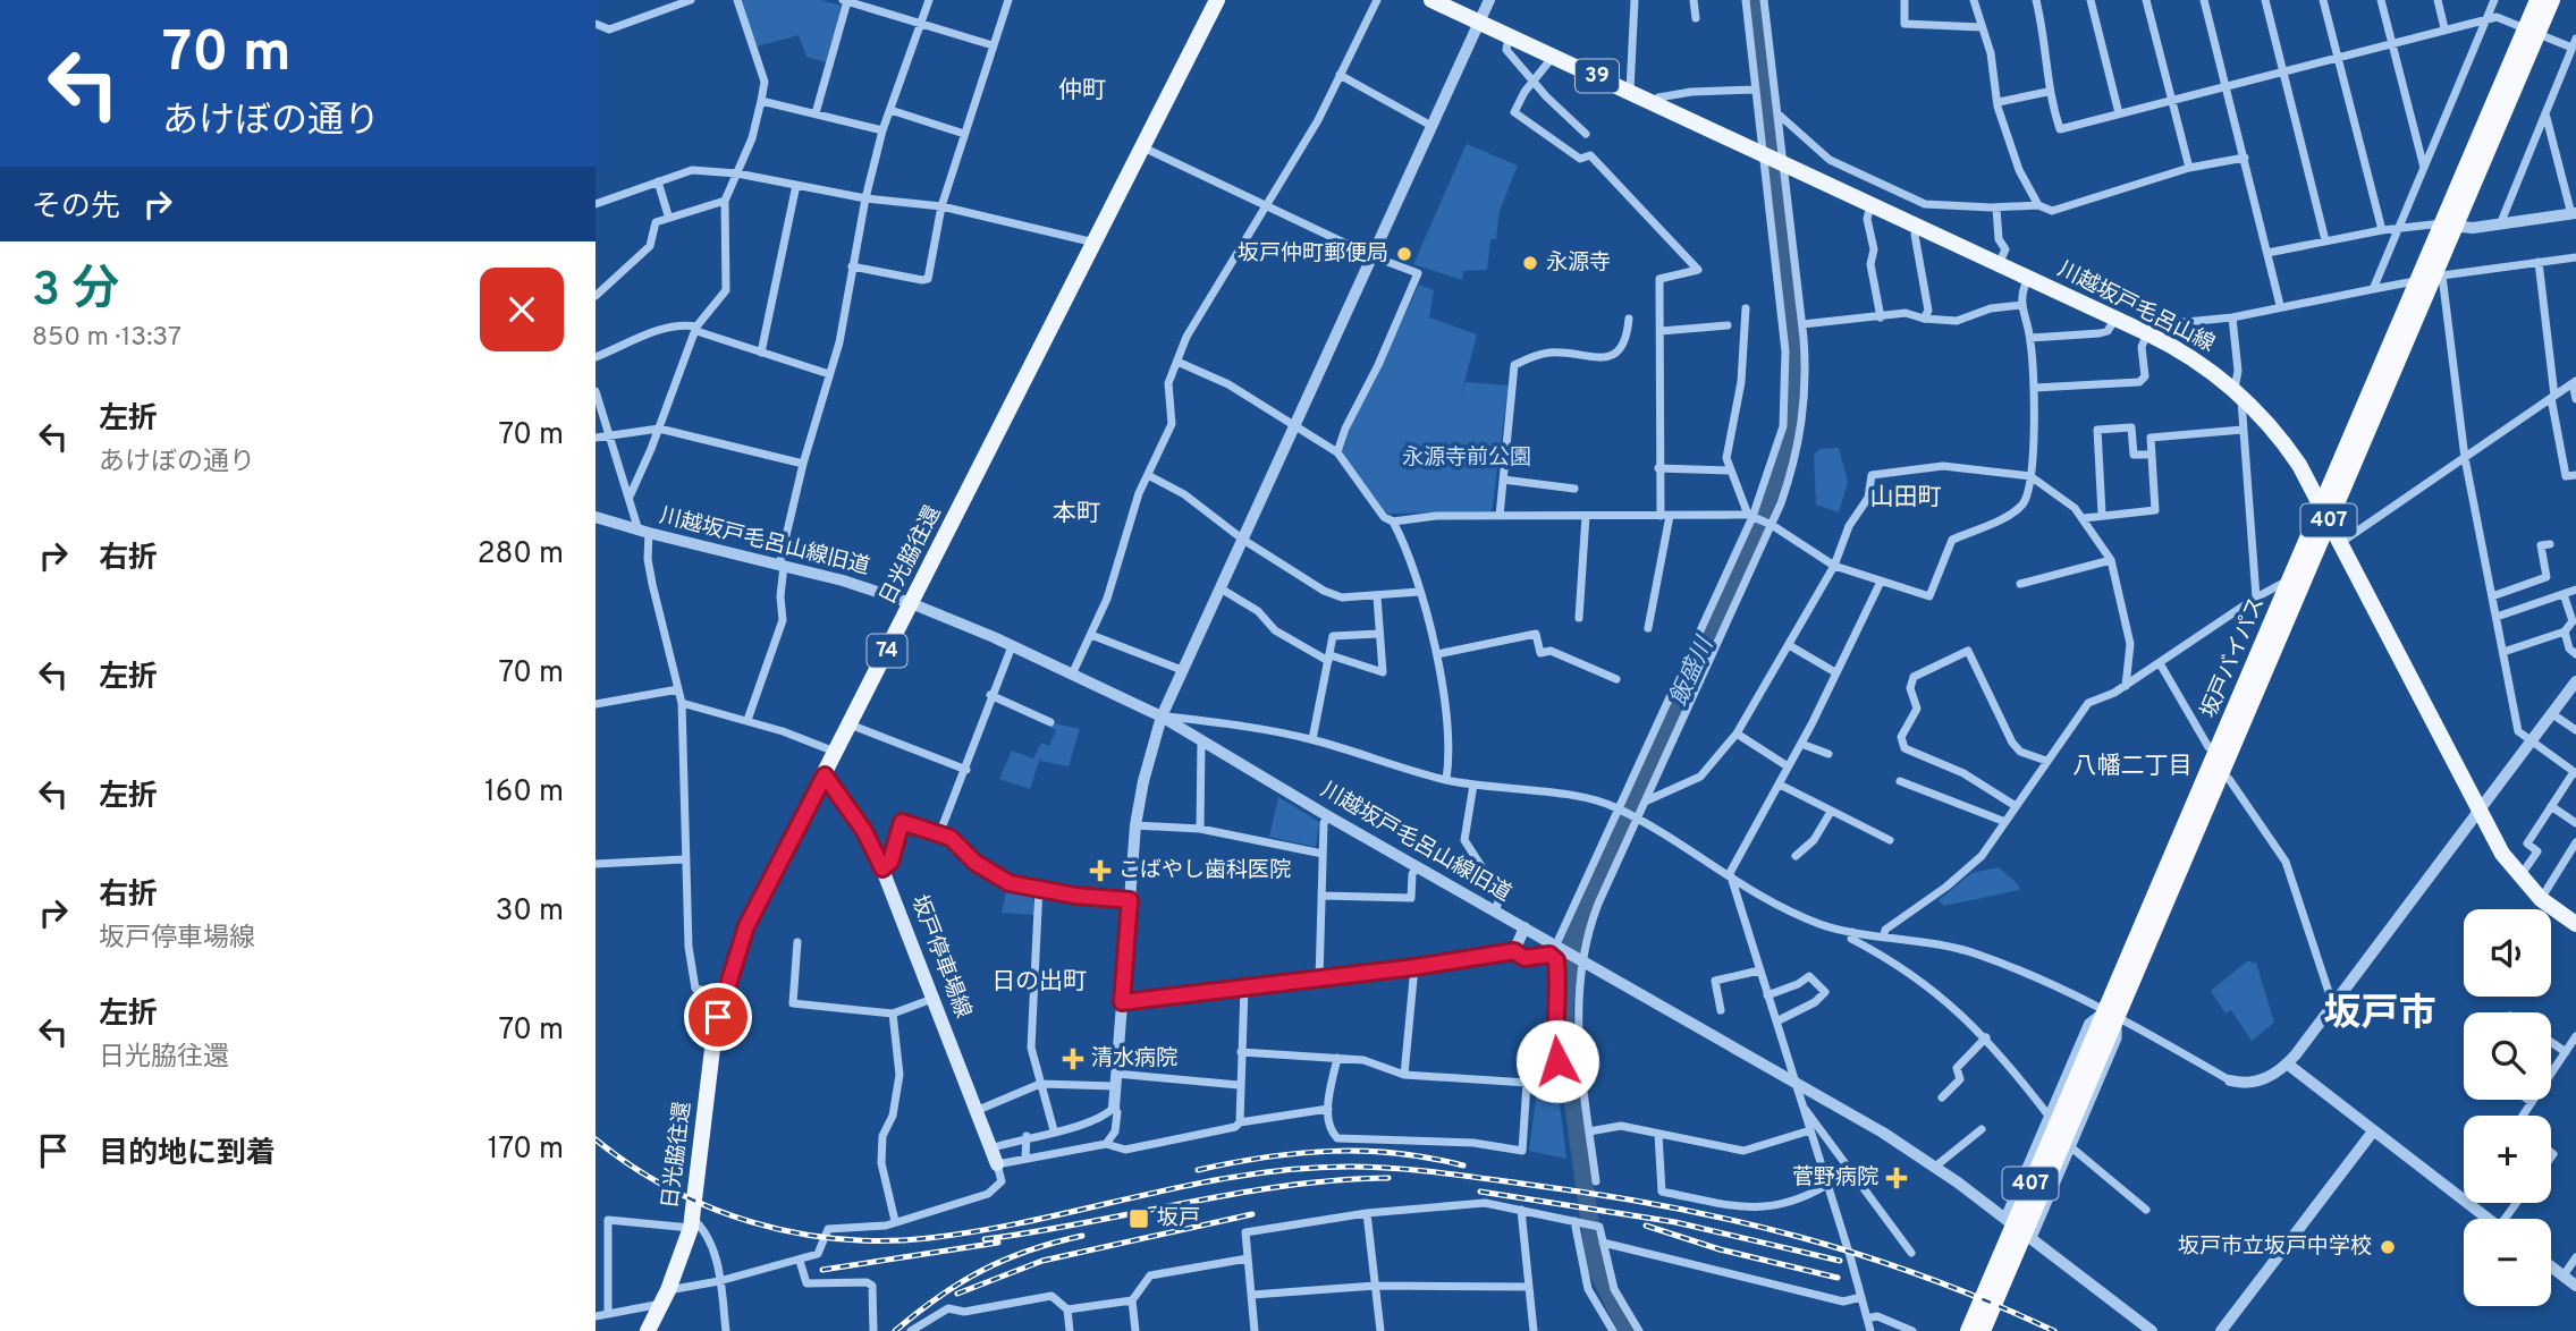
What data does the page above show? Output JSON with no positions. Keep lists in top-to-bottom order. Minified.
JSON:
{"streets":{"highway":["407","坂戸バイパス"],"main road":["39","川越坂戸毛呂山線","日光脇往還","74","坂戸停車場線"],"street":["川越坂戸毛呂山線旧道"]},"crossings":[["川越坂戸毛呂山線","坂戸バイパス"],["川越坂戸毛呂山線旧道","日光脇往還"],["日光脇往還","坂戸停車場線"]],"districts":["仲町","山田町","本町","八幡二丁目","日の出町","坂戸市"],"water":["飯盛川"],"parks":["永源寺前公園"],"places":{"other":["坂戸仲町郵便局","永源寺","坂戸市立坂戸中学校"],"health":["こばやし歯科医院","清水病院","菅野病院"],"transit":["坂戸"]},"page":{"turn":["70 m","あけぼの通り"],"then":"その先","heading":["3 分","850 m · 13:37"],"list":[{"name":"左折","note":"あけぼの通り","value":"70 m"},{"name":"右折","value":"280 m"},{"name":"左折","value":"70 m"},{"name":"左折","value":"160 m"},{"name":"右折","note":"坂戸停車場線","value":"30 m"},{"name":"左折","note":"日光脇往還","value":"70 m"},{"name":"目的地に到着","value":"170 m"}],"map_buttons":["+","−"]}}
